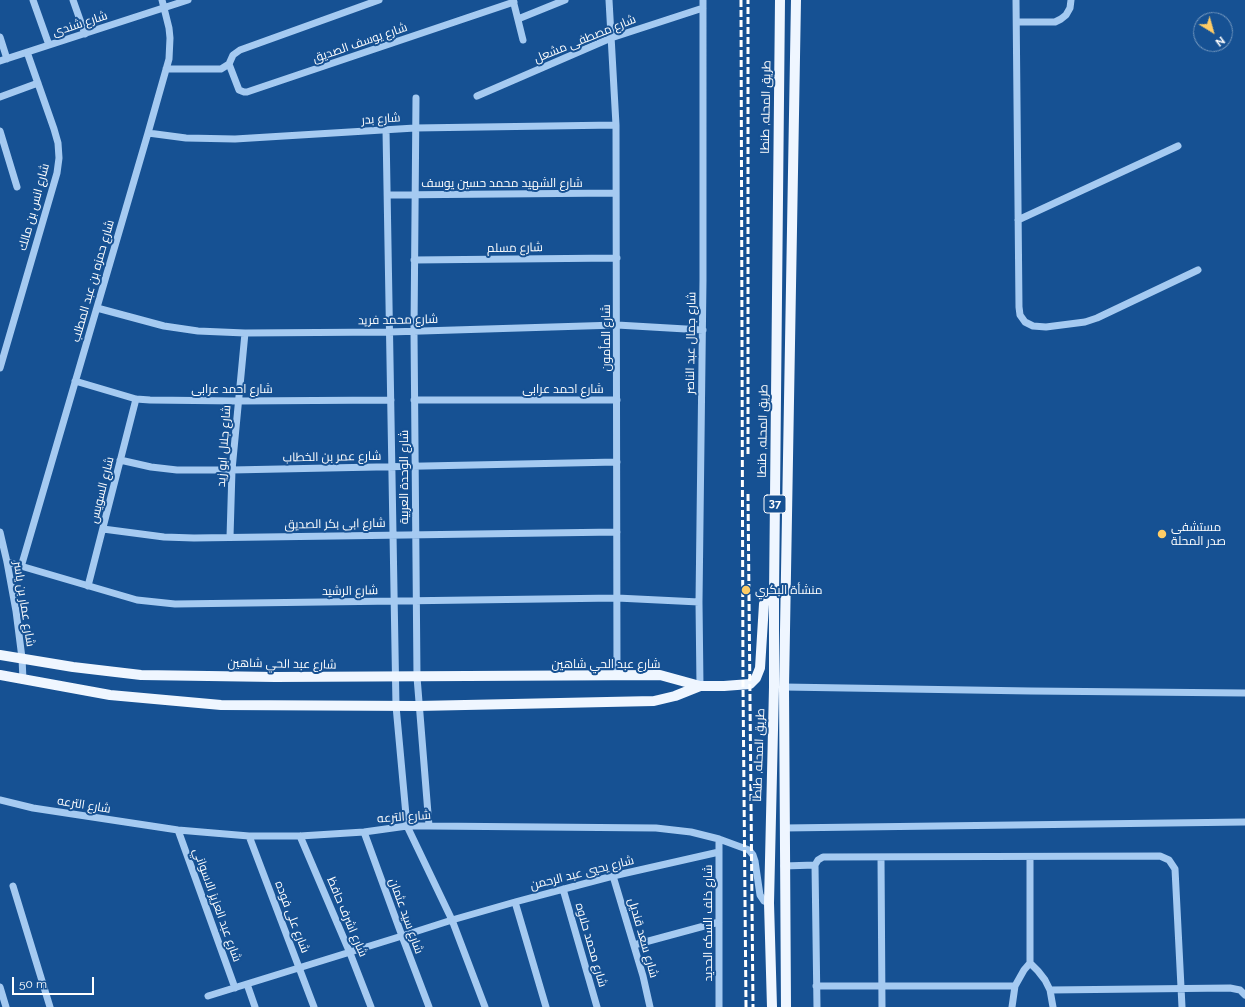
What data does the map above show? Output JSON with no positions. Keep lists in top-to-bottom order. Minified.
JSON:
{"streets":{"main road":["طريق المحله, طنطا","37","شارع عبد الحي شاهين"],"street":["شارع شندى","شارع مصطفى مشعل","شارع يوسف الصديق","شارع بدر","شارع الشهيد محمد حسين يوسف","شارع انس بن مالك","شارع مسلم","شارع حمزه بن عبد المطلب","شارع محمد فريد","شارع المأمون","شارع جمال عبد الناصر","شارع احمد عرابى","شارع جلال ابو زيد","شارع عمر بن الخطاب","شارع الوحدة العربية","شارع السويس","شارع ابى بكر الصديق","شارع الرشيد","شارع عمار بن ياسر","شارع الترعه","شارع يحيي عبد الرحمن","شارع عبد العزيز الاسواني","شارع سيد عثمان","شارع على فوده","شارع اشرف حافظ","شارع خلف السكه الحديد","شارع سعد قنديل","شارع محمد حلاوه"]},"crossings":[["شارع شندى","شارع انس بن مالك"],["شارع شندى","شارع حمزه بن عبد المطلب"],["شارع مصطفى مشعل","شارع المأمون"],["شارع مصطفى مشعل","شارع جمال عبد الناصر"],["طريق المحله, طنطا","شارع الترعه"],["شارع بدر","شارع حمزه بن عبد المطلب"],["شارع بدر","شارع المأمون"],["شارع بدر","شارع الوحدة العربية"],["شارع الشهيد محمد حسين يوسف","شارع المأمون"],["شارع الشهيد محمد حسين يوسف","شارع الوحدة العربية"],["شارع مسلم","شارع المأمون"],["شارع مسلم","شارع الوحدة العربية"],["شارع حمزه بن عبد المطلب","شارع محمد فريد"],["شارع حمزه بن عبد المطلب","شارع احمد عرابى"],["شارع حمزه بن عبد المطلب","شارع الرشيد"],["شارع محمد فريد","شارع المأمون"],["شارع محمد فريد","شارع جمال عبد الناصر"],["شارع محمد فريد","شارع جلال ابو زيد"],["شارع محمد فريد","شارع الوحدة العربية"],["شارع المأمون","شارع احمد عرابى"],["شارع المأمون","شارع عمر بن الخطاب"],["شارع المأمون","شارع ابى بكر الصديق"],["شارع المأمون","شارع الرشيد"],["شارع المأمون","شارع عبد الحي شاهين"],["شارع جمال عبد الناصر","شارع الرشيد"],["شارع جمال عبد الناصر","شارع عبد الحي شاهين"],["شارع احمد عرابى","شارع جلال ابو زيد"],["شارع احمد عرابى","شارع الوحدة العربية"],["شارع احمد عرابى","شارع السويس"],["شارع جلال ابو زيد","شارع عمر بن الخطاب"],["شارع جلال ابو زيد","شارع ابى بكر الصديق"],["شارع عمر بن الخطاب","شارع الوحدة العربية"],["شارع عمر بن الخطاب","شارع السويس"],["شارع الوحدة العربية","شارع ابى بكر الصديق"],["شارع الوحدة العربية","شارع الرشيد"],["شارع الوحدة العربية","شارع عبد الحي شاهين"],["شارع الوحدة العربية","شارع الترعه"],["شارع السويس","شارع ابى بكر الصديق"],["شارع السويس","شارع الرشيد"],["شارع الرشيد","شارع عمار بن ياسر"],["شارع عمار بن ياسر","شارع عبد الحي شاهين"],["شارع الترعه","شارع عبد العزيز الاسواني"],["شارع الترعه","شارع سيد عثمان"],["شارع الترعه","شارع على فوده"],["شارع الترعه","شارع اشرف حافظ"],["شارع الترعه","شارع خلف السكه الحديد"],["شارع يحيي عبد الرحمن","شارع عبد العزيز الاسواني"],["شارع يحيي عبد الرحمن","شارع سيد عثمان"],["شارع يحيي عبد الرحمن","شارع على فوده"],["شارع يحيي عبد الرحمن","شارع اشرف حافظ"],["شارع يحيي عبد الرحمن","شارع خلف السكه الحديد"],["شارع يحيي عبد الرحمن","شارع سعد قنديل"],["شارع يحيي عبد الرحمن","شارع محمد حلاوه"]],"places":["مستشفى صدر المحلة","منشأة البكري"],"scale_bar":"50 m","north":"bottom right"}
